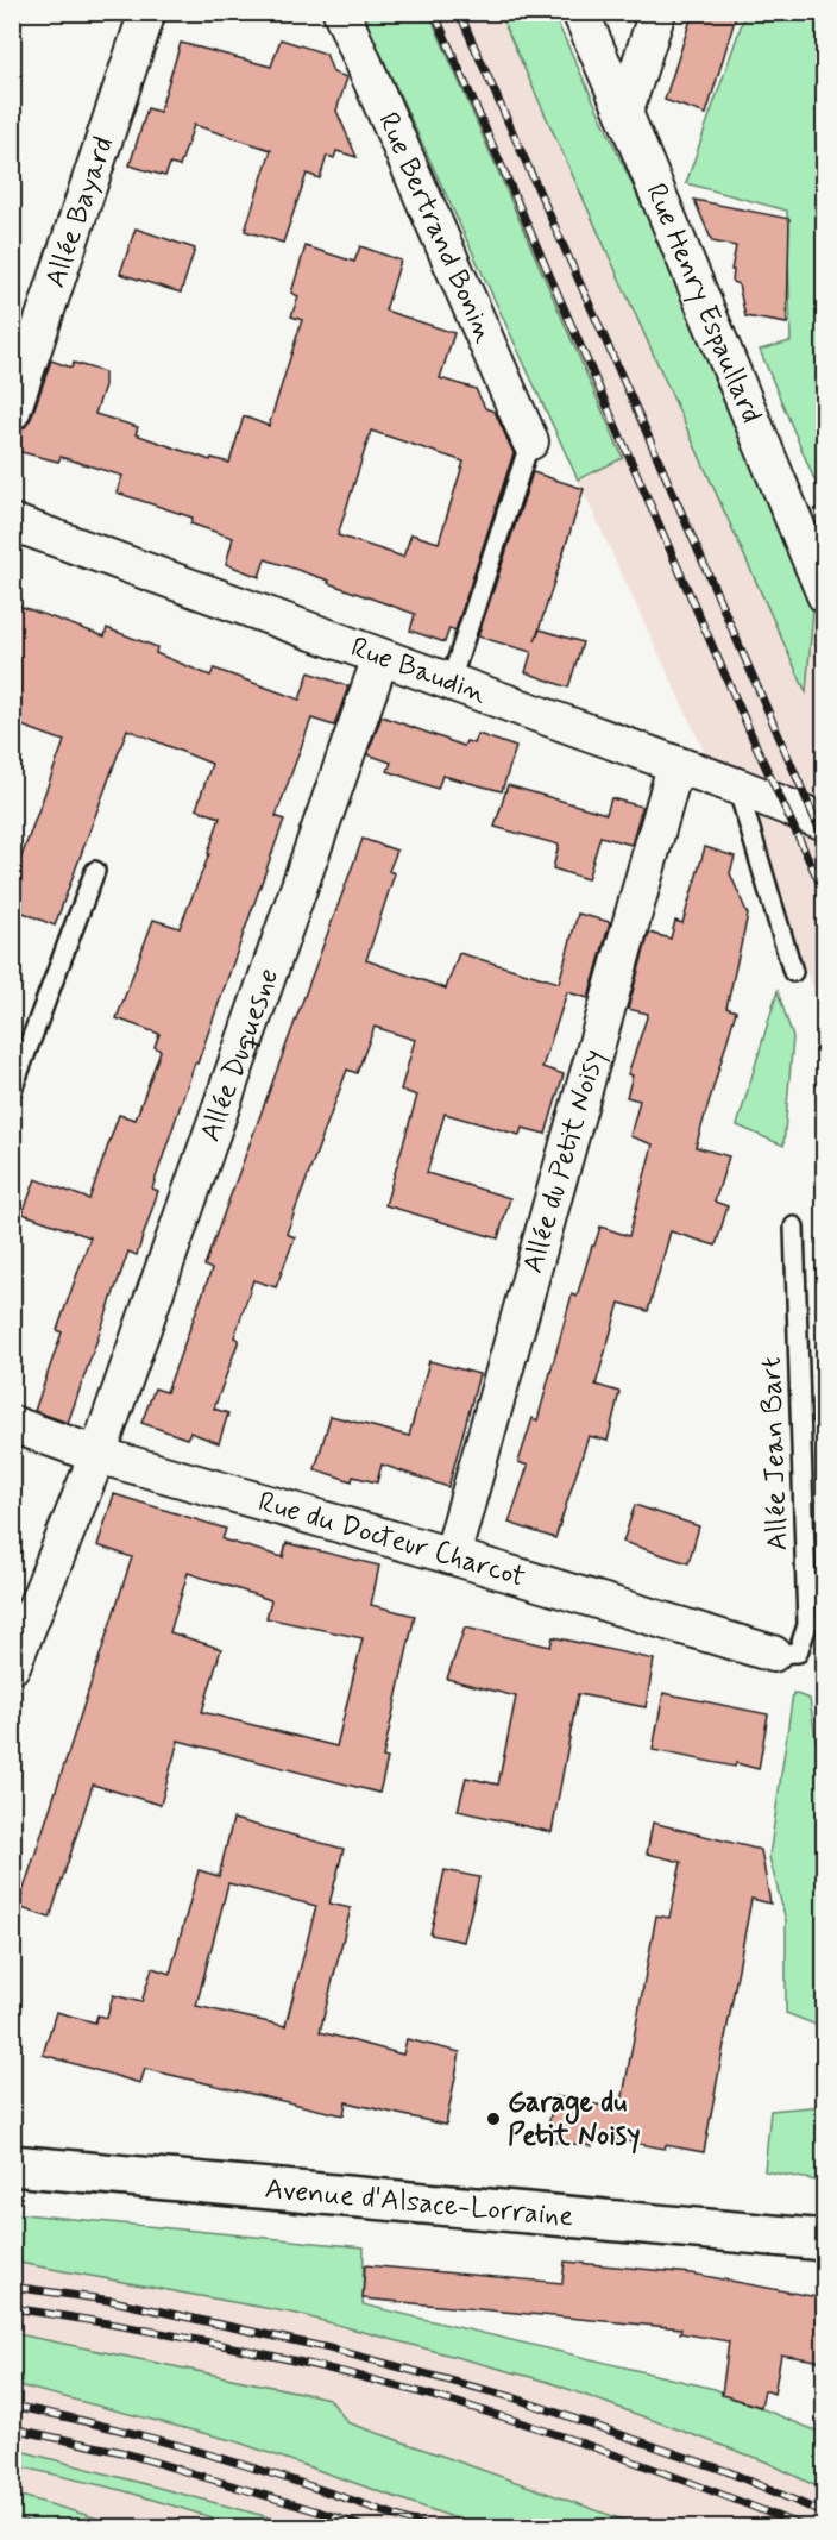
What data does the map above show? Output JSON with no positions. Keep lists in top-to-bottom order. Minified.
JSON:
{"streets":{"street":["Allée Bayard","Rue Bertrand Bonin","Rue Henry Espaullard","Rue Baudin","Allée Duquesne","Allée du Petit Noisy","Rue du Docteur Charcot","Avenue d'Alsace-Lorraine"],"lane":["Allée Jean Bart"]},"crossings":[["Rue Baudin","Allée Duquesne"],["Rue Baudin","Allée du Petit Noisy"],["Allée Duquesne","Rue du Docteur Charcot"],["Allée du Petit Noisy","Rue du Docteur Charcot"],["Allée Jean Bart","Rue du Docteur Charcot"]],"places":["Garage du Petit Noisy"]}
